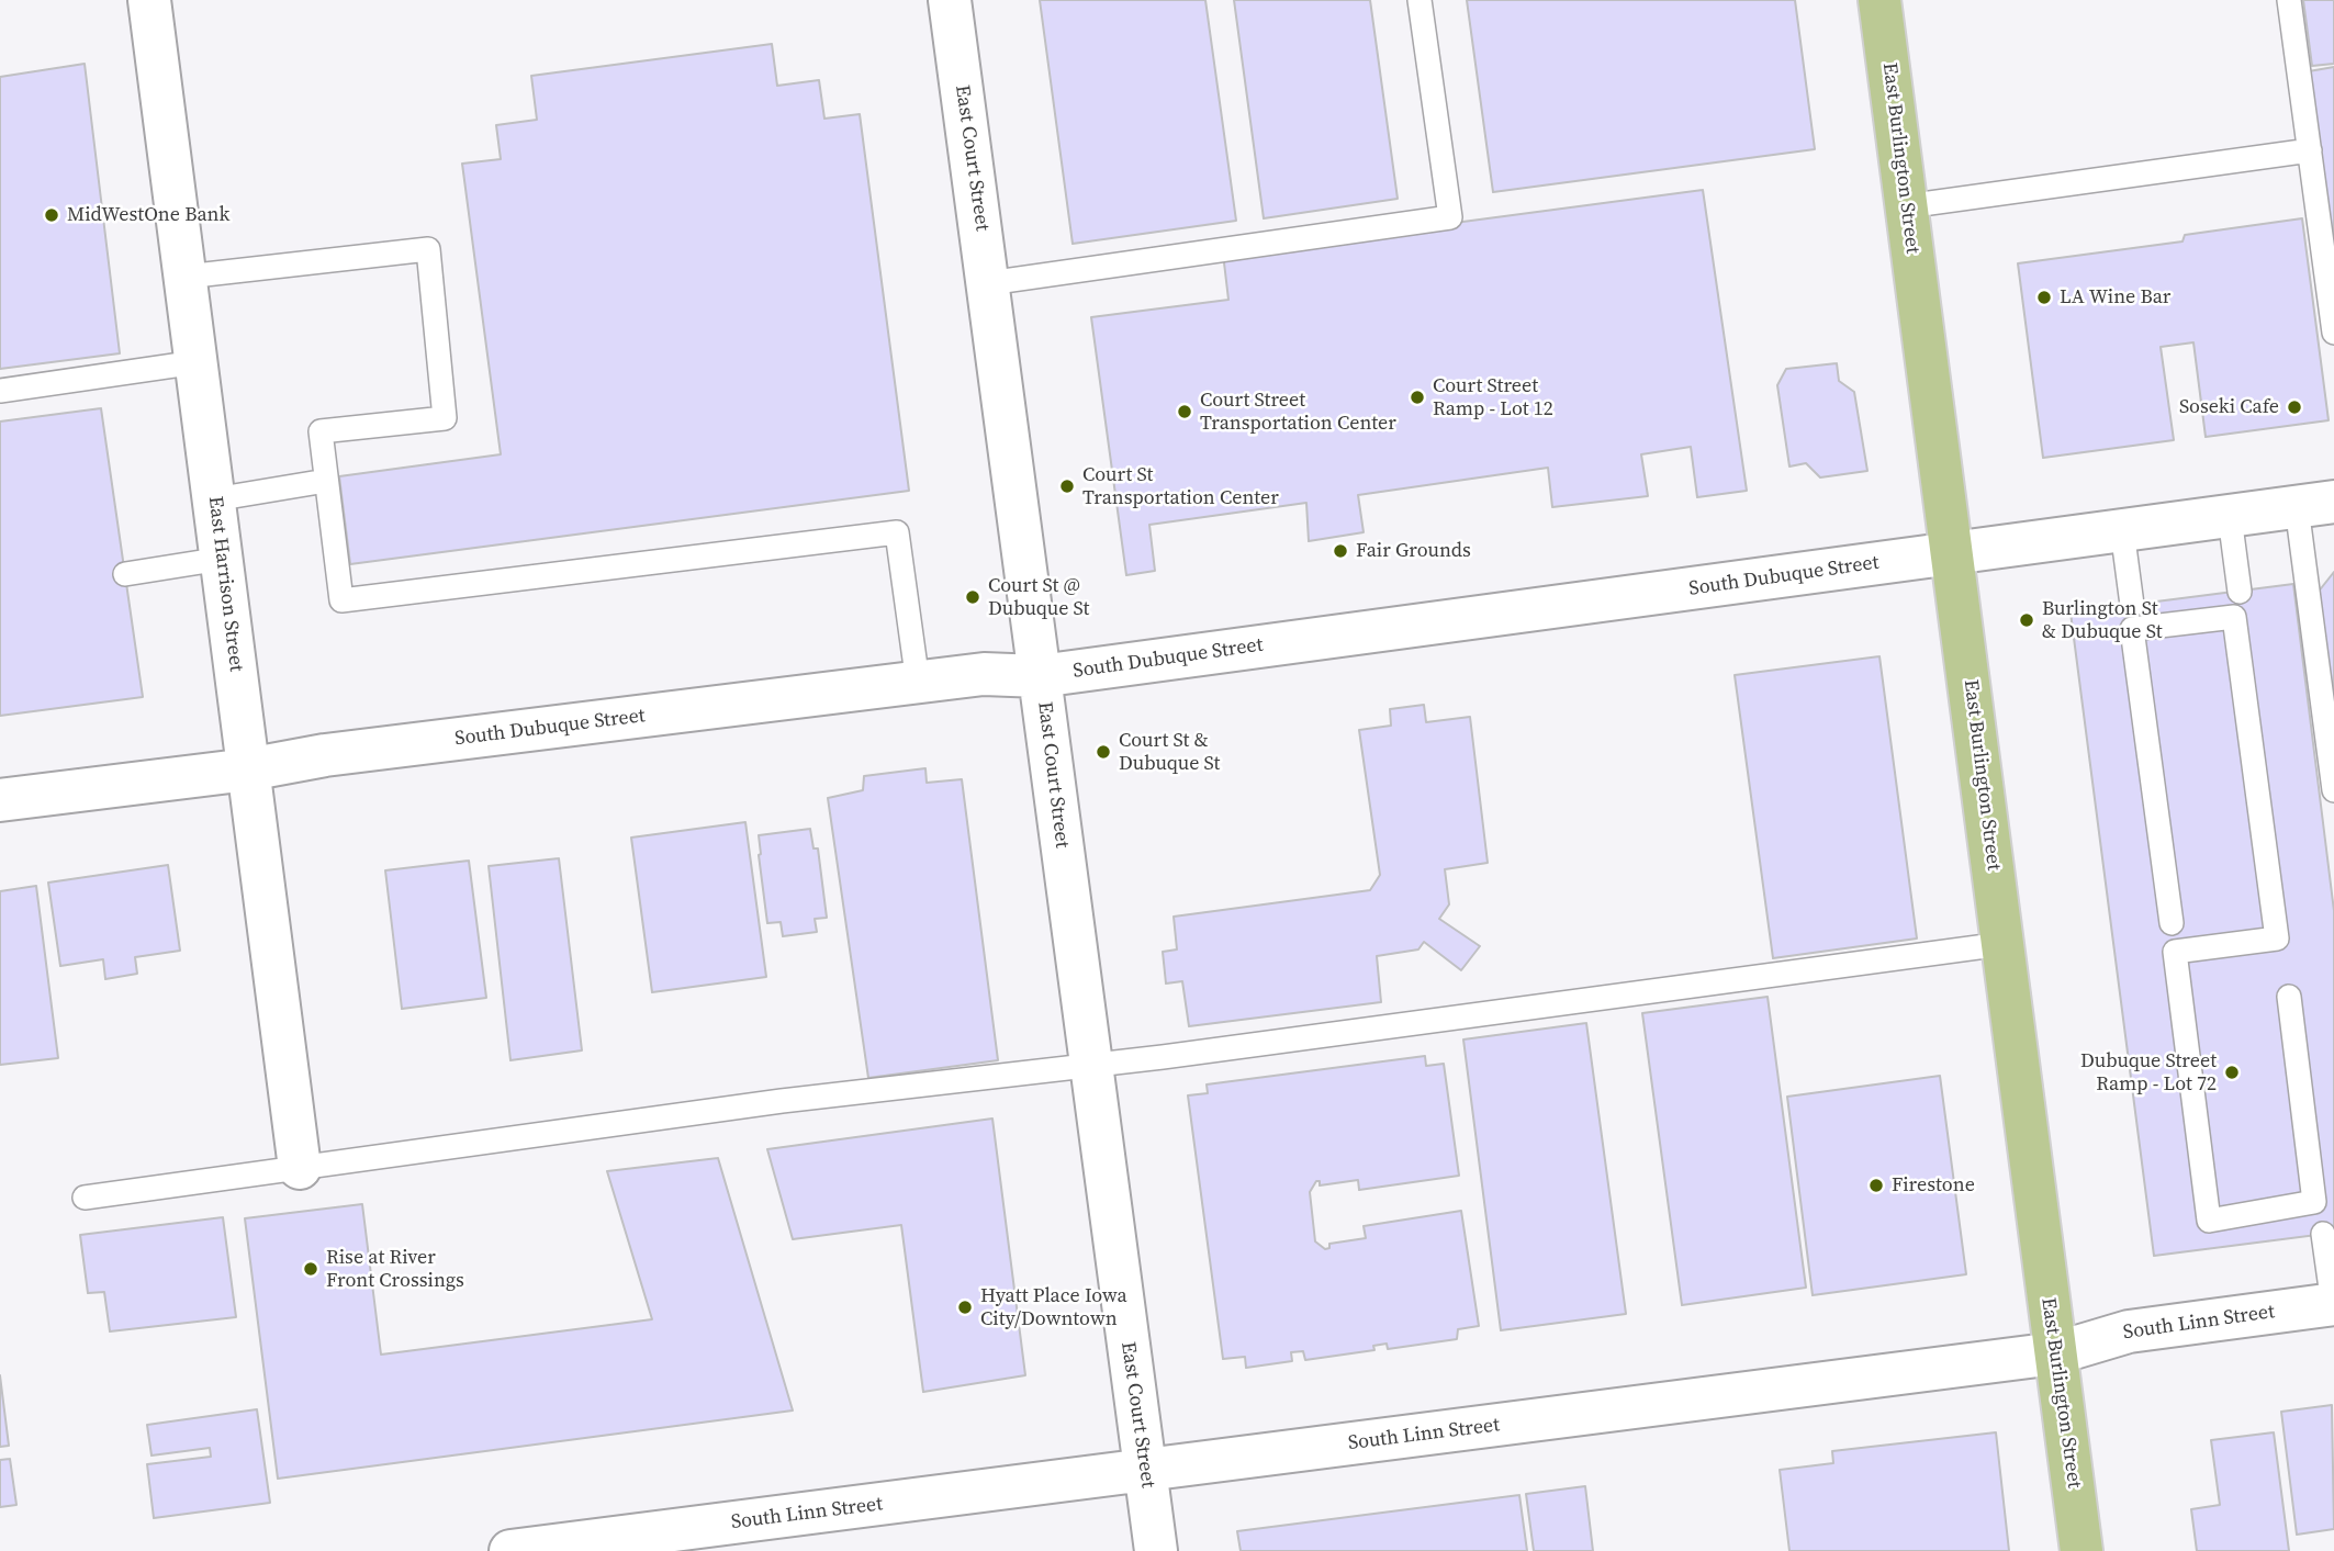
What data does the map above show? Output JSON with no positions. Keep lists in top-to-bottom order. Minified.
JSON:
{"streets":{"main road":["East Burlington Street"],"street":["East Court Street","South Dubuque Street","East Harrison Street","South Linn Street"]},"crossings":[["East Court Street","South Dubuque Street"],["East Court Street","South Linn Street"],["East Burlington Street","South Dubuque Street"],["East Burlington Street","South Linn Street"],["South Dubuque Street","East Harrison Street"]],"places":["MidWestOne Bank","LA Wine Bar","Court Street Ramp - Lot 12","Soseki Cafe","Court Street Transportation Center","Court St Transportation Center","Fair Grounds","Court St @ Dubuque St","Burlington St & Dubuque St","Court St & Dubuque St","Dubuque Street Ramp - Lot 72","Firestone","Rise at River Front Crossings","Hyatt Place Iowa City/Downtown"]}
